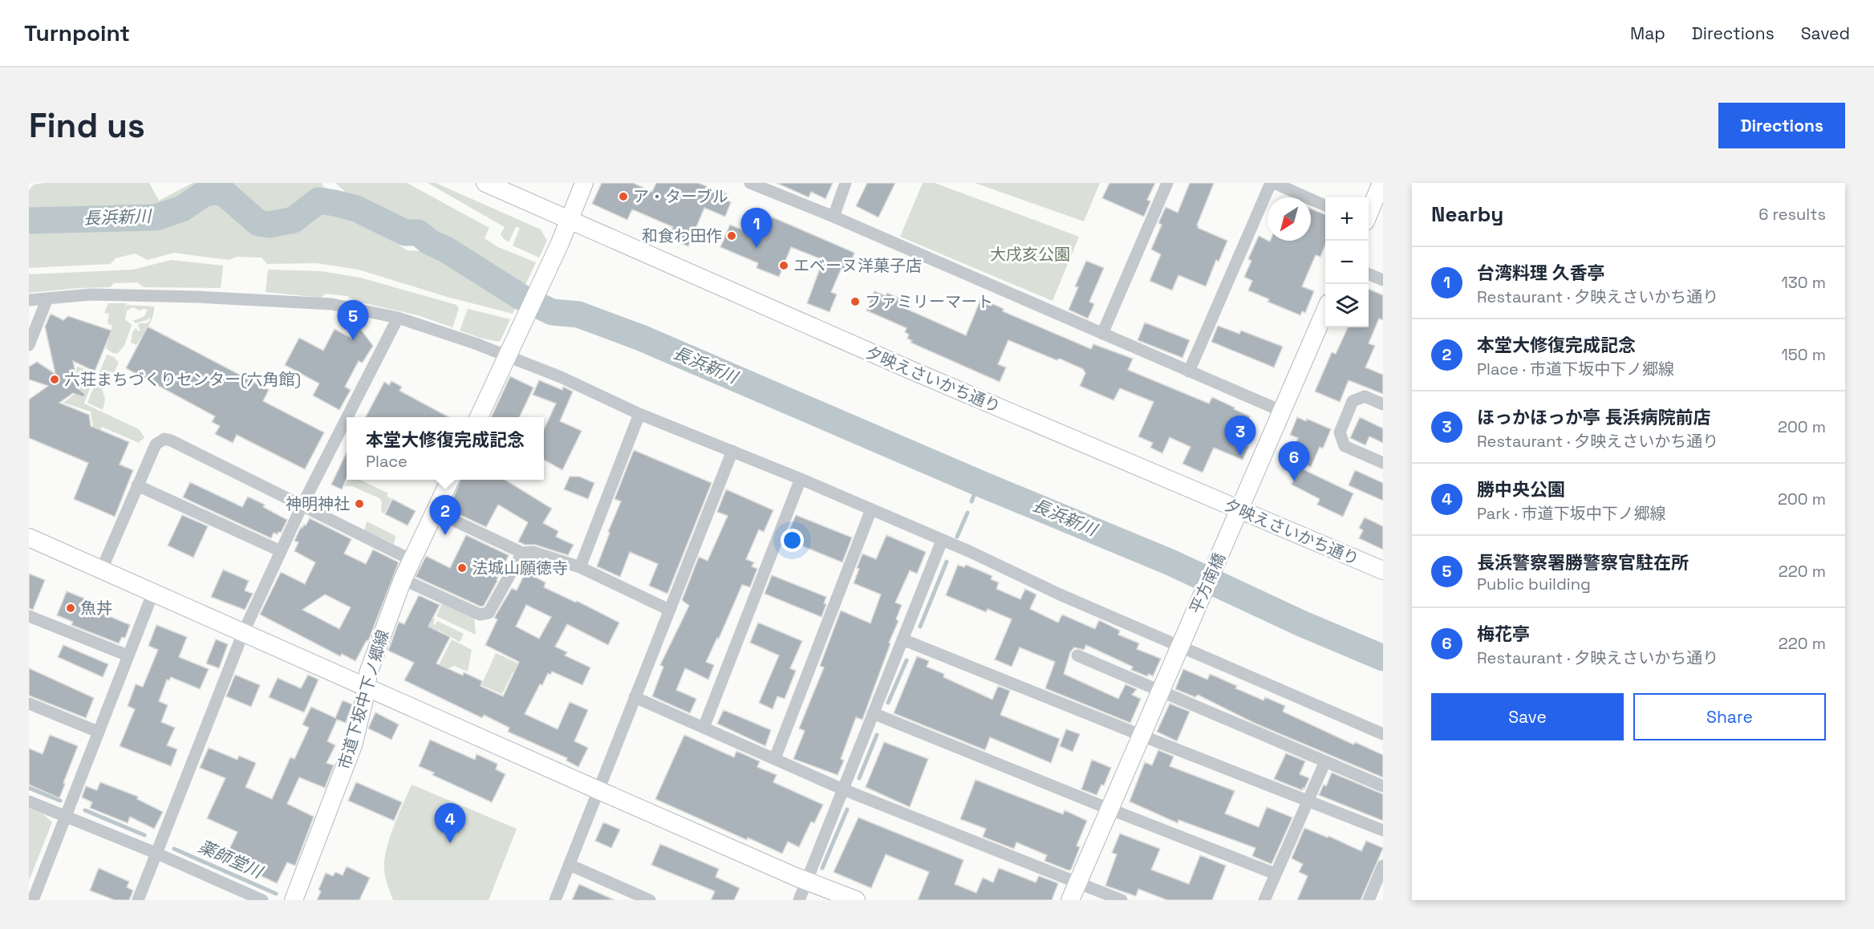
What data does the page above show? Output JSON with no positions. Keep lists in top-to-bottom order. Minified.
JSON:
{"streets":{"street":["夕映えさいかち通り","平方南橋","市道下坂中下ノ郷線"]},"crossings":[["夕映えさいかち通り","平方南橋"]],"water":["長浜新川","薬師堂川"],"parks":["大戌亥公園"],"places":["ア・ターブル","和食わ田作","エベーヌ洋菓子店","ファミリーマート","六荘まちづくりセンター(六角館)","神明神社","法城山願徳寺","魚丼"],"north":"bottom left","page":{"header":"Turnpoint","nav":["Map","Directions","Saved"],"buttons":["Directions",["Save","Share"]],"title":"Find us","heading":["Nearby","6 results"],"map_buttons":["+","−"],"pins":["1","5","3","6","2","4"],"list":[{"mark":"1","name":"台湾料理 久香亭","note":"Restaurant · 夕映えさいかち通り","value":"130 m"},{"mark":"2","name":"本堂大修復完成記念","note":"Place · 市道下坂中下ノ郷線","value":"150 m"},{"mark":"3","name":"ほっかほっか亭 長浜病院前店","note":"Restaurant · 夕映えさいかち通り","value":"200 m"},{"mark":"4","name":"勝中央公園","note":"Park · 市道下坂中下ノ郷線","value":"200 m"},{"mark":"5","name":"長浜警察署勝警察官駐在所","note":"Public building","value":"220 m"},{"mark":"6","name":"梅花亭","note":"Restaurant · 夕映えさいかち通り","value":"220 m"}],"popup":["本堂大修復完成記念","Place"]}}
